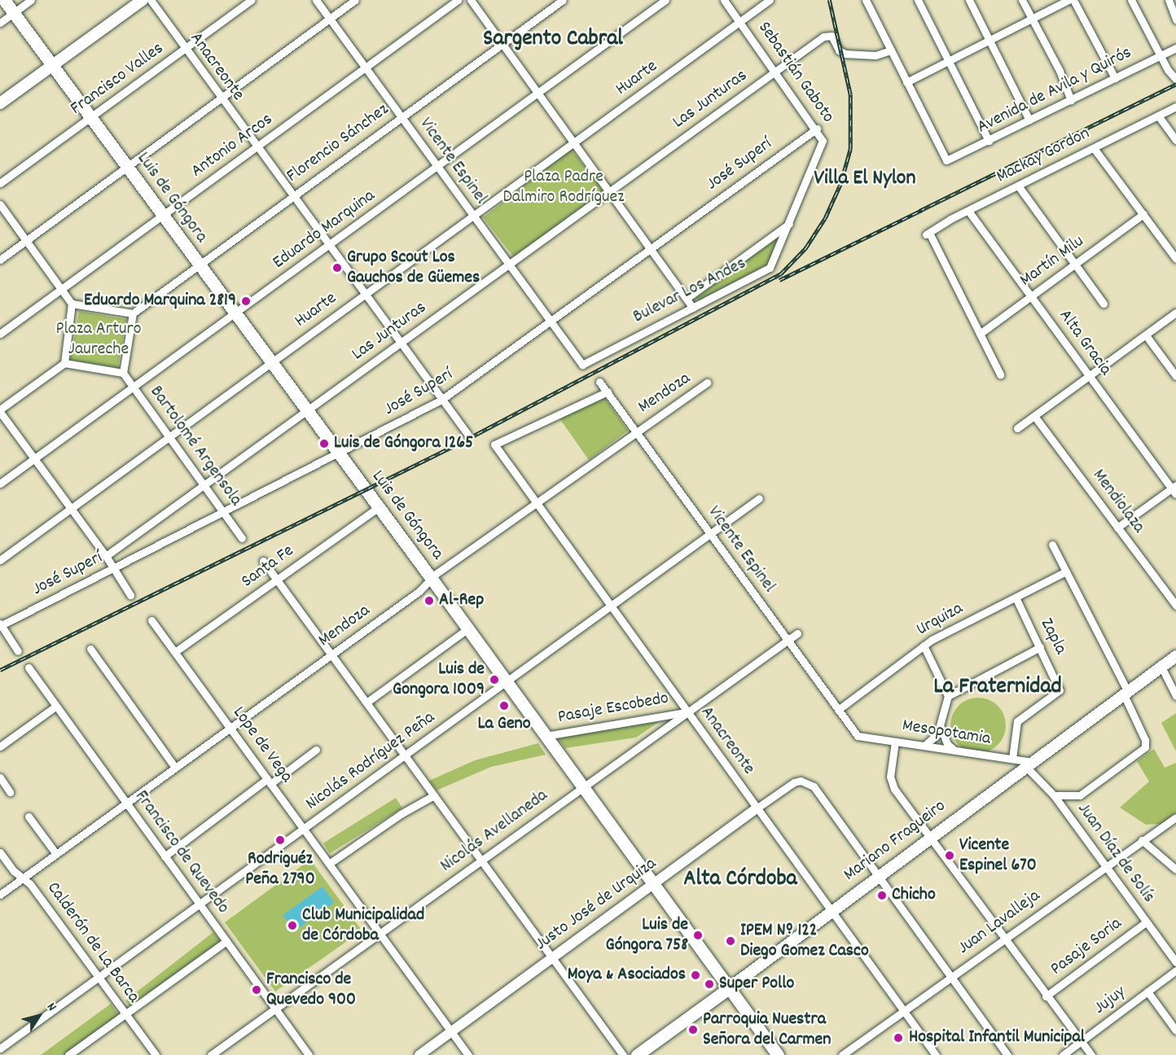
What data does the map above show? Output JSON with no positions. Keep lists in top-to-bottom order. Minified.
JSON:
{"streets":{"main road":["Luis de Góngora","Mariano Fragueiro"],"street":["Anacreonte","Sebastián Gaboto","Huarte","Francisco Valles","Avenida de Avila y Quirós","Las Junturas","Florencio Sánchez","Antonio Arcos","Mackay Gordon","Vicente Espinel","José Superí","Eduardo Marquina","Martín Milu","Bulevar Los Andes","Alta Gracia","Mendoza","Bartolomé Argensola","Mendiolaza","Santa Fe","Urquiza","Zapla","Pasaje Escobedo","Mesopotamia","Lope de Vega","Nicolás Rodríguez Peña","Nicolás Avellaneda","Francisco de Quevedo","Juan Díaz de Solís","Justo José de Urquiza","Juan Lavalleja","Calderón de La Barca","Pasaje Soria","Jujuy"]},"crossings":[["Anacreonte","Huarte"],["Anacreonte","Francisco Valles"],["Anacreonte","Las Junturas"],["Anacreonte","Florencio Sánchez"],["Anacreonte","Antonio Arcos"],["Anacreonte","Vicente Espinel"],["Anacreonte","José Superí"],["Anacreonte","Eduardo Marquina"],["Anacreonte","Mendoza"],["Anacreonte","Pasaje Escobedo"],["Anacreonte","Nicolás Rodríguez Peña"],["Anacreonte","Nicolás Avellaneda"],["Anacreonte","Mariano Fragueiro"],["Anacreonte","Justo José de Urquiza"],["Anacreonte","Juan Lavalleja"],["Sebastián Gaboto","Huarte"],["Sebastián Gaboto","Las Junturas"],["Sebastián Gaboto","José Superí"],["Sebastián Gaboto","Bulevar Los Andes"],["Huarte","Vicente Espinel"],["Huarte","Luis de Góngora"],["Huarte","Bartolomé Argensola"],["Francisco Valles","Luis de Góngora"],["Las Junturas","Vicente Espinel"],["Las Junturas","Luis de Góngora"],["Las Junturas","Bartolomé Argensola"],["Florencio Sánchez","Vicente Espinel"],["Florencio Sánchez","Luis de Góngora"],["Antonio Arcos","Vicente Espinel"],["Antonio Arcos","Luis de Góngora"],["Mackay Gordon","Martín Milu"],["Mackay Gordon","Alta Gracia"],["Vicente Espinel","José Superí"],["Vicente Espinel","Eduardo Marquina"],["Vicente Espinel","Bulevar Los Andes"],["Vicente Espinel","Mendoza"],["Vicente Espinel","Urquiza"],["Vicente Espinel","Mesopotamia"],["Vicente Espinel","Nicolás Rodríguez Peña"],["Vicente Espinel","Nicolás Avellaneda"],["José Superí","Luis de Góngora"],["José Superí","Bartolomé Argensola"],["Luis de Góngora","Eduardo Marquina"],["Luis de Góngora","Mendoza"],["Luis de Góngora","Santa Fe"],["Luis de Góngora","Pasaje Escobedo"],["Luis de Góngora","Nicolás Rodríguez Peña"],["Luis de Góngora","Nicolás Avellaneda"],["Luis de Góngora","Mariano Fragueiro"],["Luis de Góngora","Justo José de Urquiza"],["Eduardo Marquina","Bartolomé Argensola"],["Martín Milu","Alta Gracia"],["Mendoza","Lope de Vega"],["Mendoza","Francisco de Quevedo"],["Mendoza","Calderón de La Barca"],["Santa Fe","Lope de Vega"],["Urquiza","Zapla"],["Zapla","Mesopotamia"],["Pasaje Escobedo","Nicolás Avellaneda"],["Mesopotamia","Mariano Fragueiro"],["Mesopotamia","Juan Díaz de Solís"],["Lope de Vega","Nicolás Rodríguez Peña"],["Lope de Vega","Nicolás Avellaneda"],["Lope de Vega","Justo José de Urquiza"],["Nicolás Rodríguez Peña","Francisco de Quevedo"],["Nicolás Rodríguez Peña","Calderón de La Barca"],["Nicolás Avellaneda","Francisco de Quevedo"],["Mariano Fragueiro","Juan Díaz de Solís"],["Mariano Fragueiro","Justo José de Urquiza"],["Juan Díaz de Solís","Juan Lavalleja"],["Juan Díaz de Solís","Pasaje Soria"]],"districts":["Sargento Cabral","Villa El Nylon","La Fraternidad","Alta Córdoba"],"parks":["Plaza Padre Dalmiro Rodríguez","Plaza Arturo Jaureche"],"places":["Grupo Scout Los Gauchos de Güemes","Eduardo Marquina 2819","Luis de Góngora 1265","Al-Rep","Luis de Gongora 1009","La Geno","Rodriguéz Peña 2790","Vicente Espinel 670","Chicho","Club Municipalidad de Córdoba","Luis de Góngora 758","IPEM Nº 122 Diego Gomez Casco","Moya & Asociados","Super Pollo","Francisco de Quevedo 900","Parroquia Nuestra Señora del Carmen","Hospital Infantil Municipal"],"north":"top right"}
